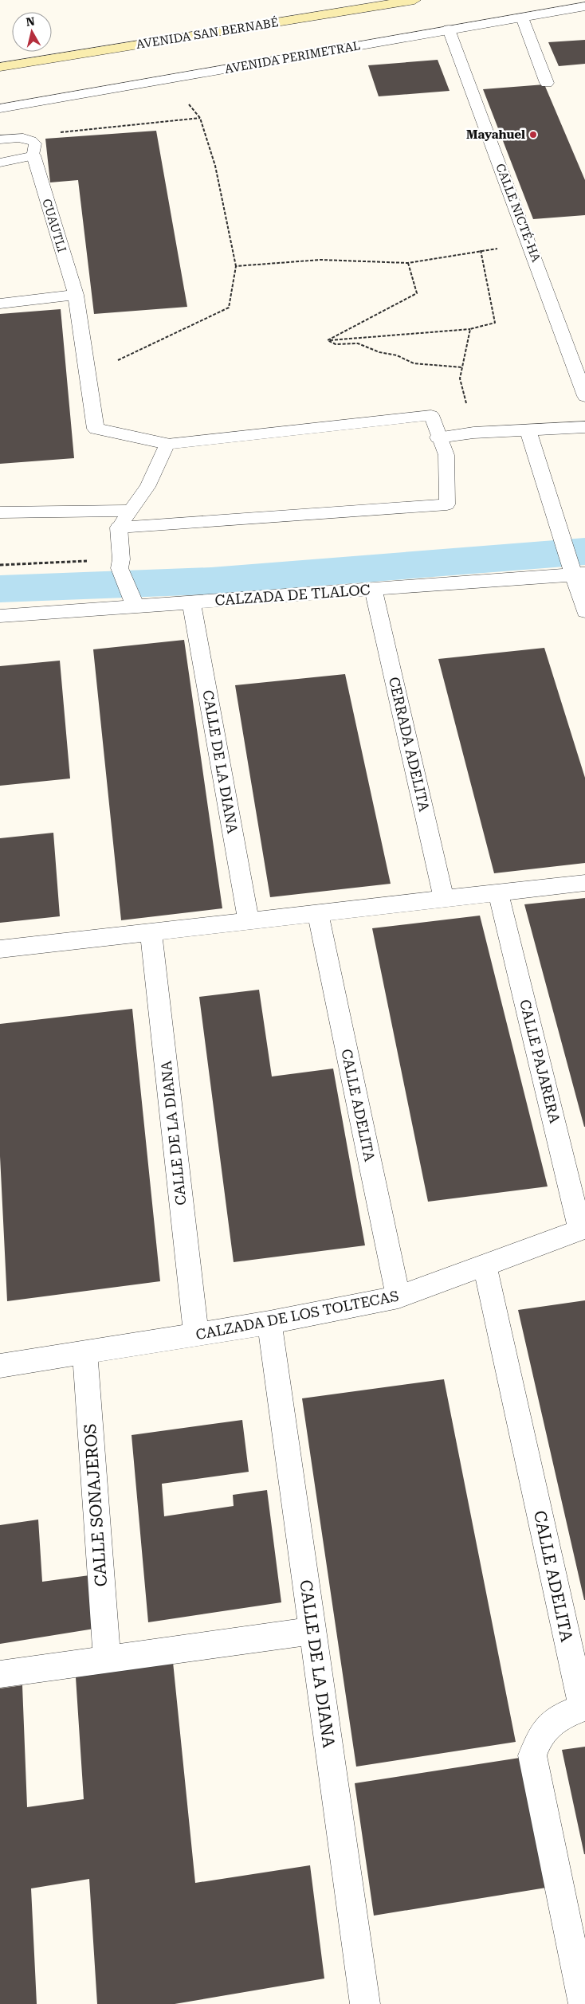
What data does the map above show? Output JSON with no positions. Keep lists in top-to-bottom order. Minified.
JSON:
{"streets":{"main road":["AVENIDA SAN BERNABÉ"],"street":["AVENIDA PERIMETRAL","CALLE NICTÉ-HA","CUAUTLI","CALZADA DE TLALOC","CERRADA ADELITA","CALLE DE LA DIANA","CALLE PAJARERA","CALLE ADELITA","CALZADA DE LOS TOLTECAS","CALLE SONAJEROS"]},"crossings":[["AVENIDA PERIMETRAL","CALLE NICTÉ-HA"],["CALZADA DE TLALOC","CERRADA ADELITA"],["CALZADA DE TLALOC","CALLE DE LA DIANA"],["CALLE DE LA DIANA","CALZADA DE LOS TOLTECAS"],["CALLE PAJARERA","CALZADA DE LOS TOLTECAS"],["CALLE ADELITA","CALZADA DE LOS TOLTECAS"],["CALZADA DE LOS TOLTECAS","CALLE SONAJEROS"]],"places":["Mayahuel"],"north":"top"}
